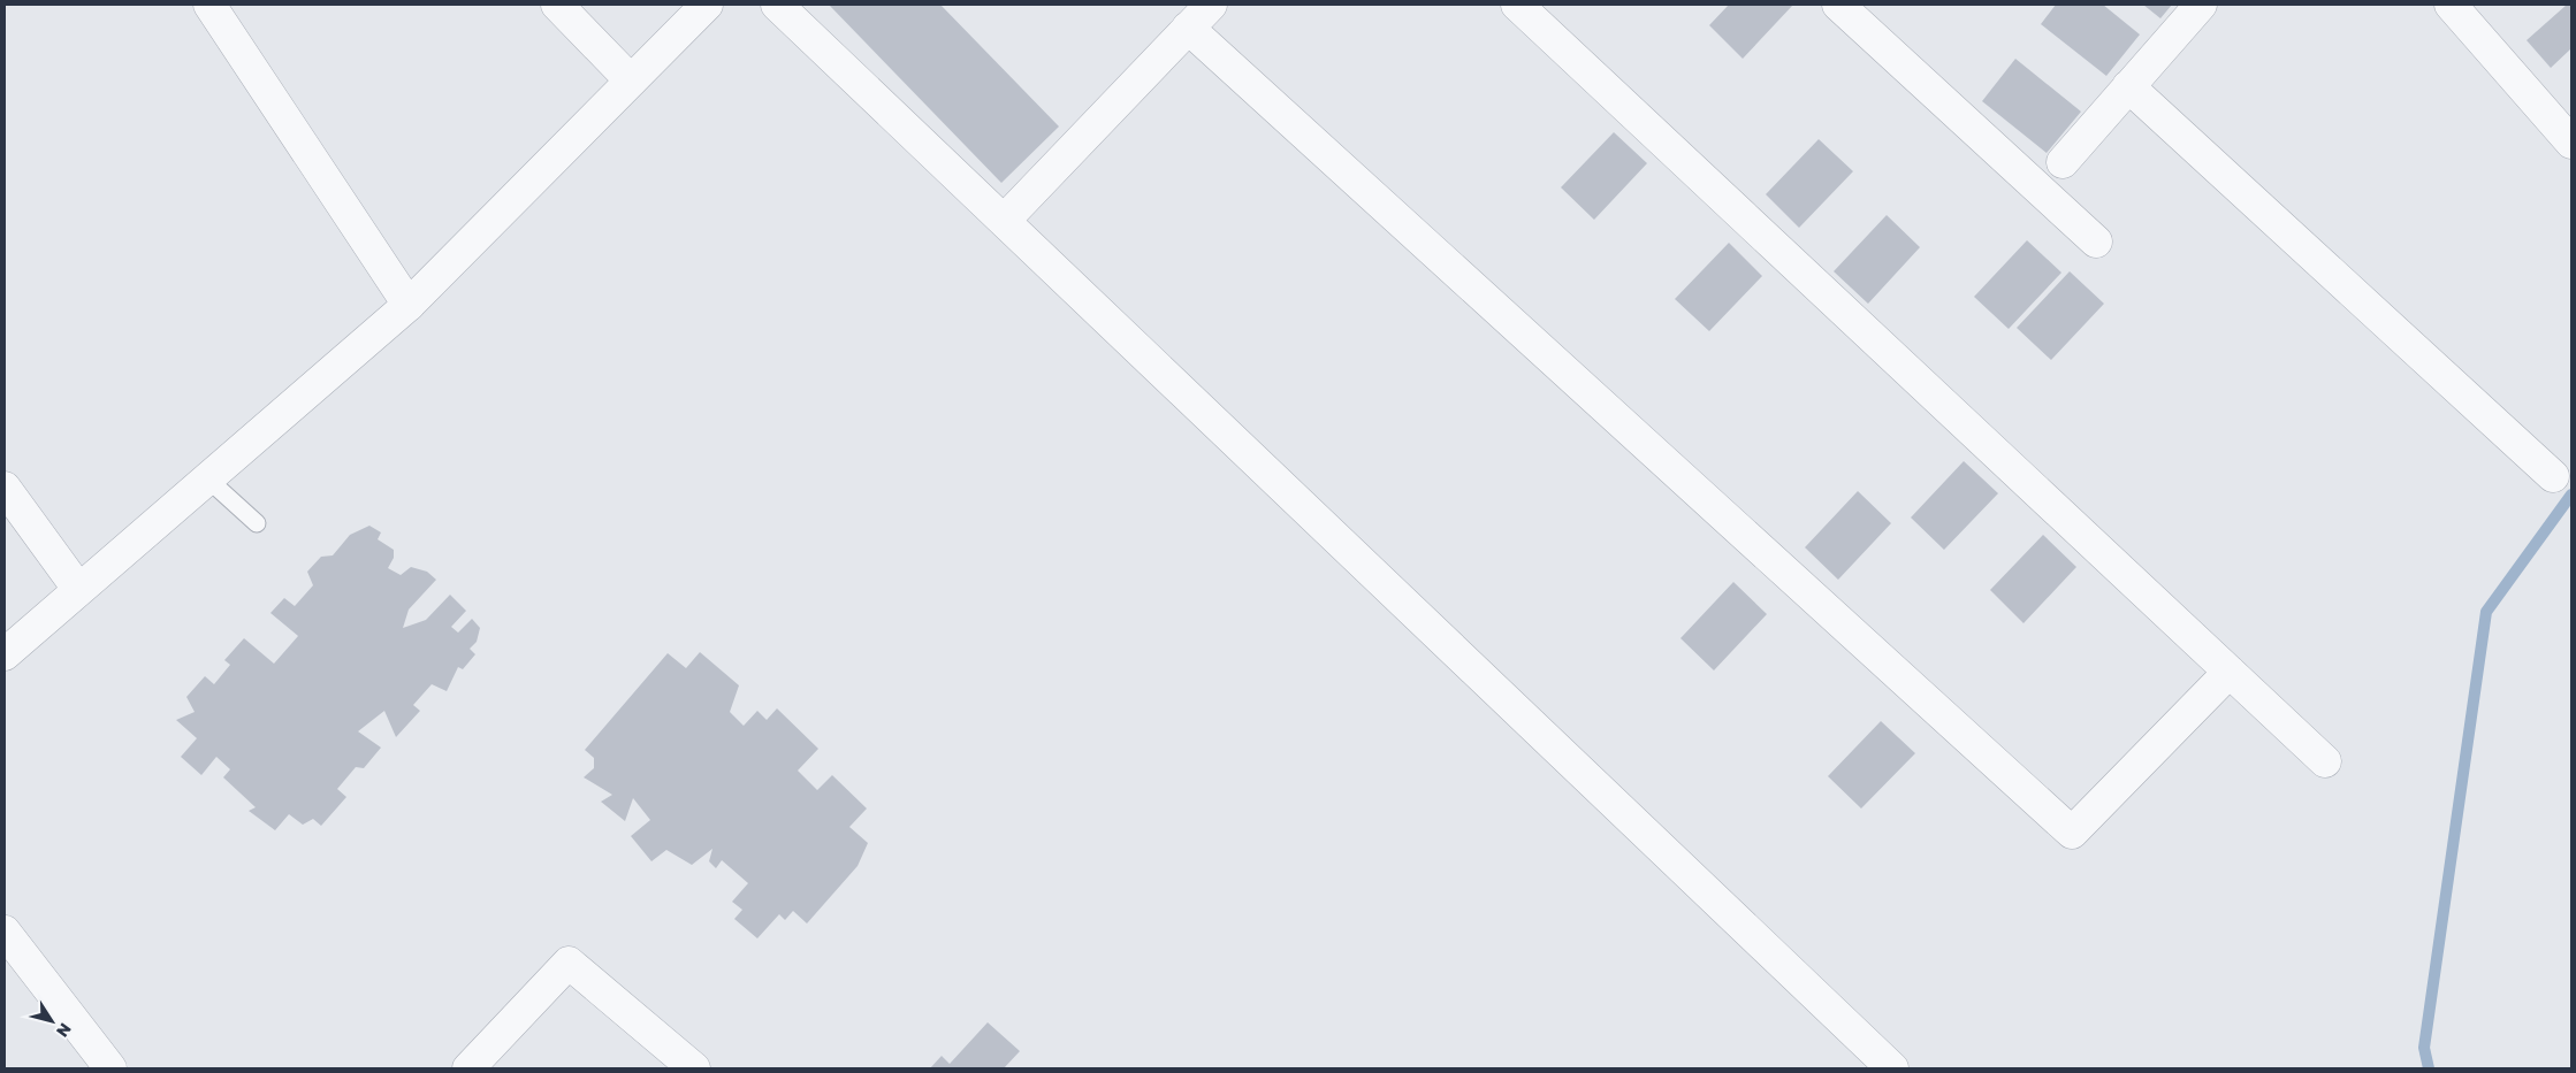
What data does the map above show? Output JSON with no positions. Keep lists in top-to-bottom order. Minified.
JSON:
{"north":"bottom right"}
